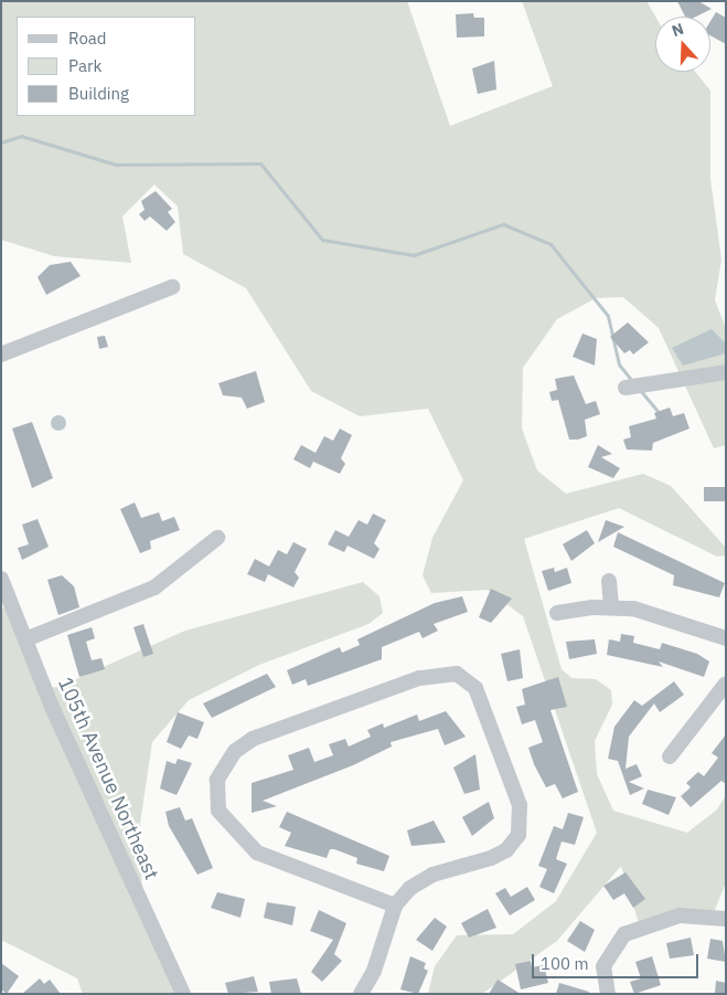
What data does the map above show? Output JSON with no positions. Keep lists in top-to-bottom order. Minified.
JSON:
{"streets":{"street":["105th Avenue Northeast"]},"legend":["Road","Park","Building"],"scale_bar":"100 m","north":"top"}
